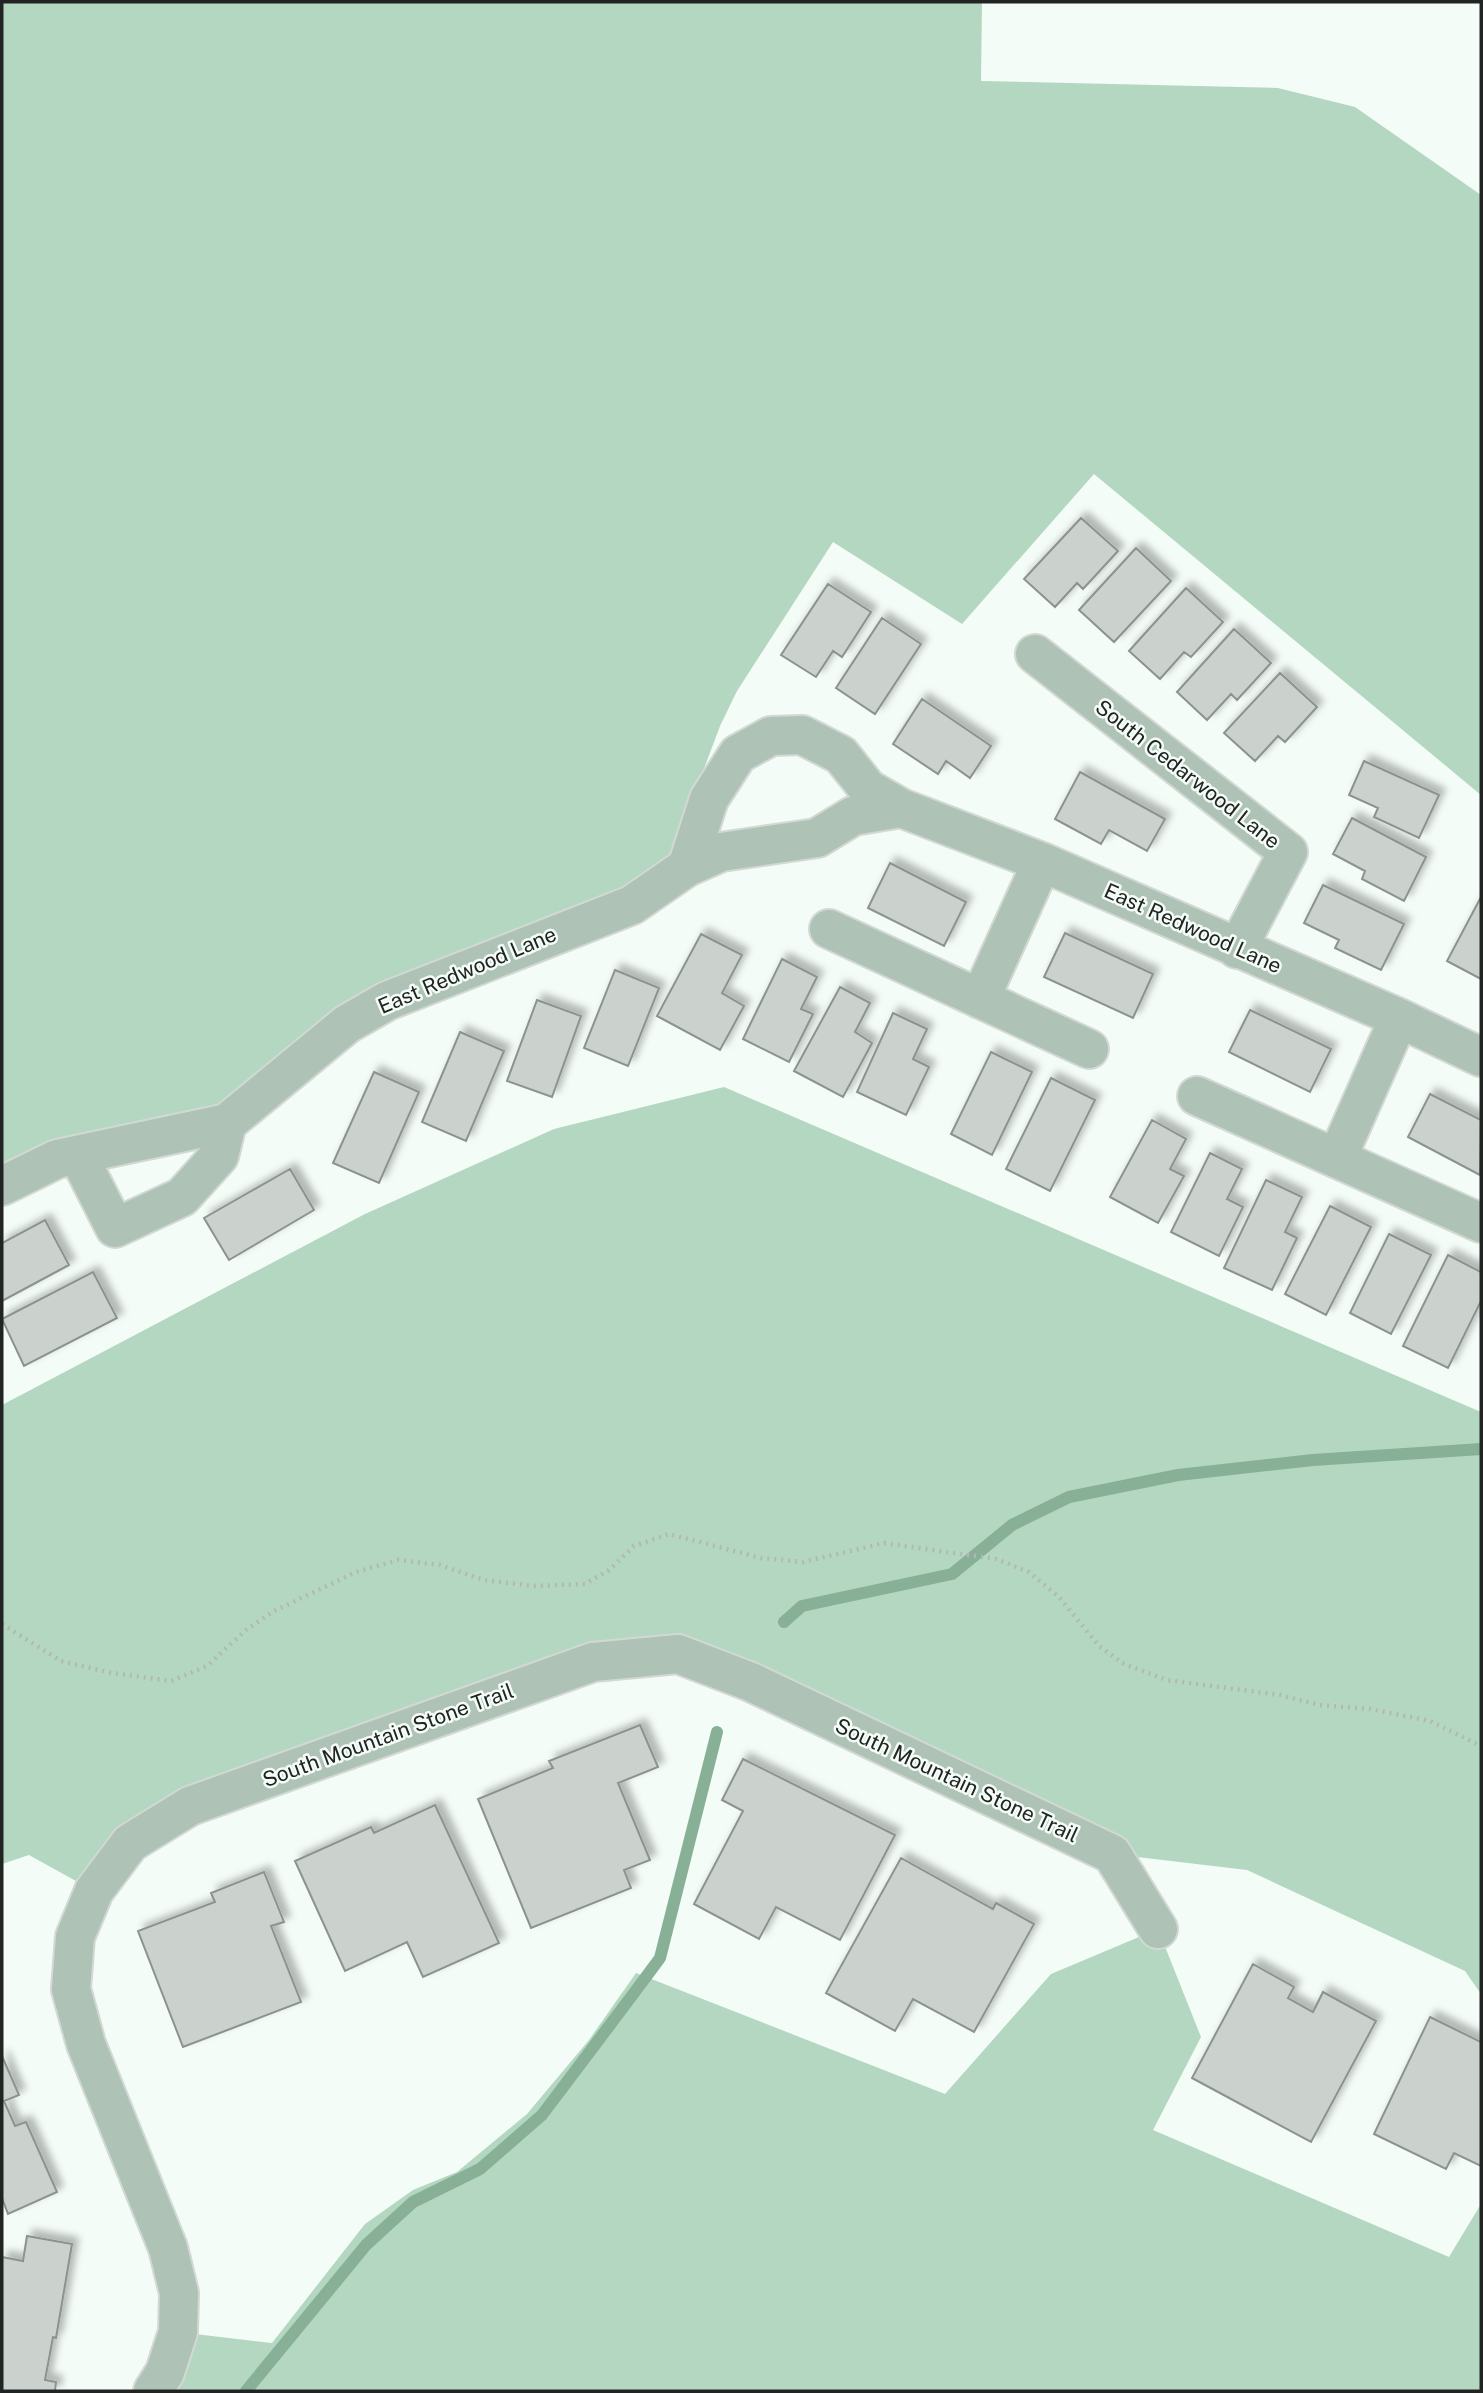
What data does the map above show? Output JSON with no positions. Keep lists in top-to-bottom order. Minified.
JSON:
{"streets":{"street":["South Cedarwood Lane","East Redwood Lane","South Mountain Stone Trail"]},"crossings":[["South Cedarwood Lane","East Redwood Lane"]]}
